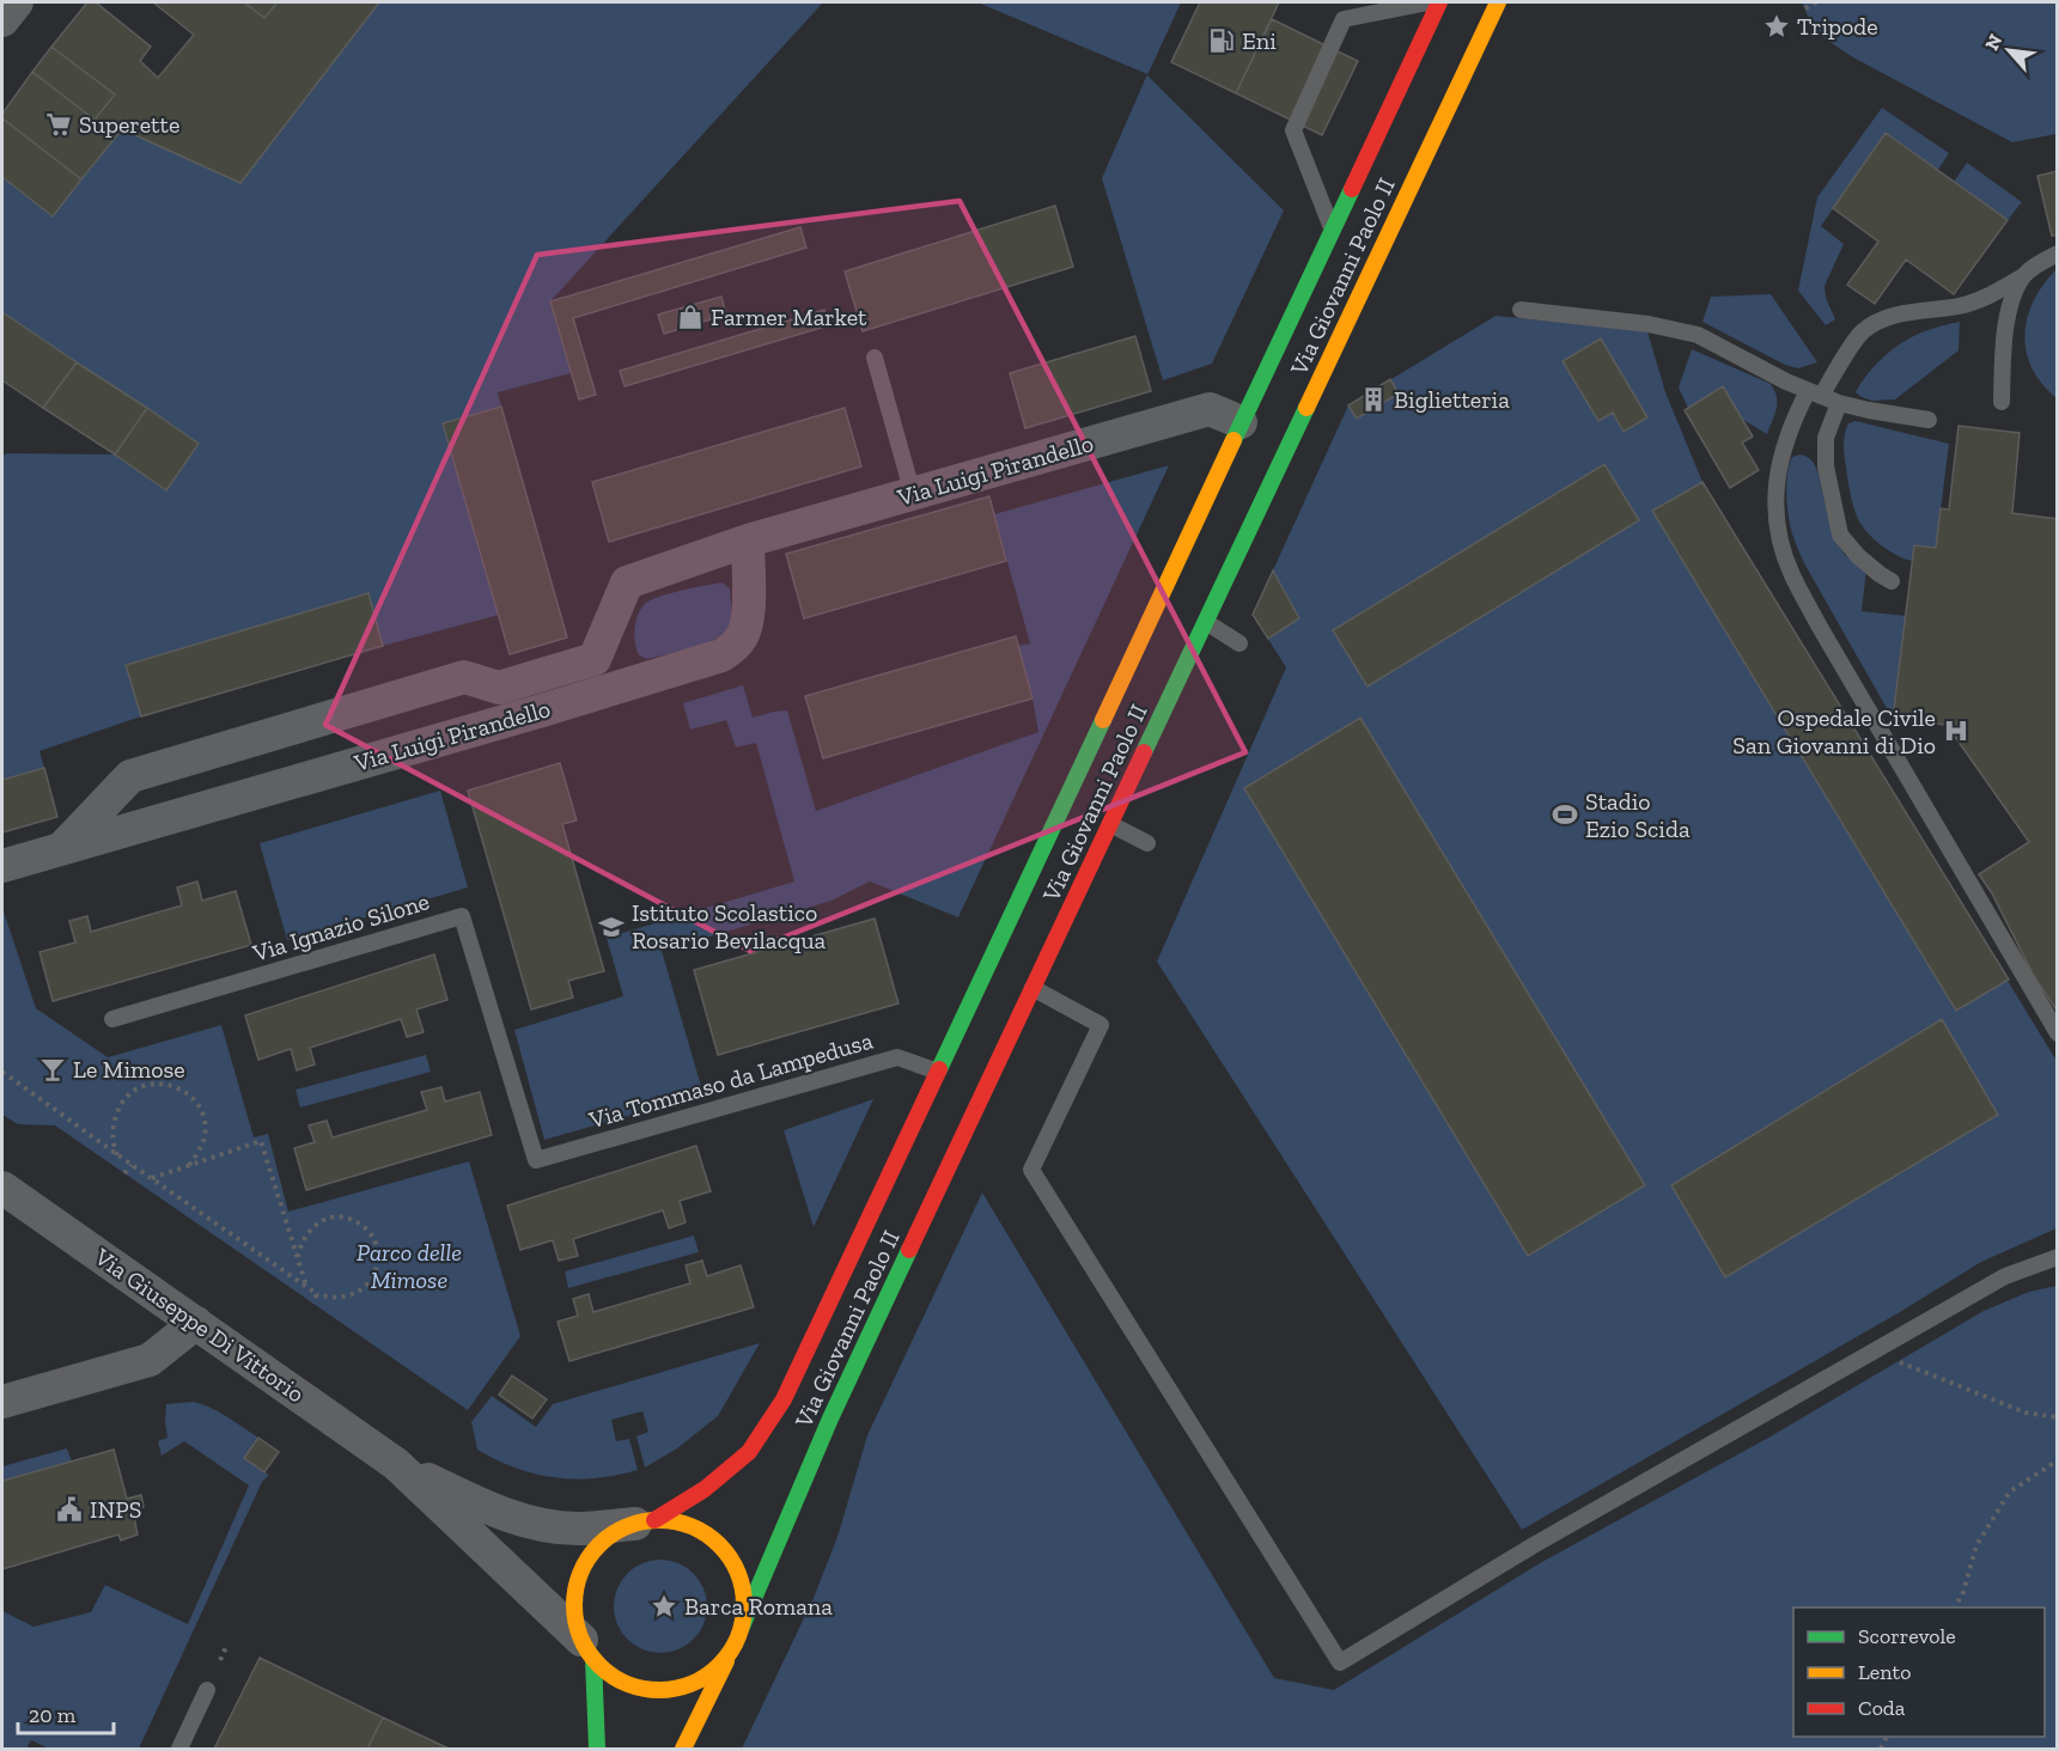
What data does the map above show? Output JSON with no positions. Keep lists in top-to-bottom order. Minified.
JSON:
{"streets":{"street":["Via Giovanni Paolo II","Via Luigi Pirandello","Via Giuseppe Di Vittorio"],"lane":["Via Ignazio Silone","Via Tommaso da Lampedusa"]},"crossings":[["Via Giovanni Paolo II","Via Luigi Pirandello"],["Via Giovanni Paolo II","Via Tommaso da Lampedusa"],["Via Ignazio Silone","Via Tommaso da Lampedusa"]],"parks":["Parco delle Mimose"],"places":{"place":["Tripode","Barca Romana"],"fuel station":["Eni"],"supermarket":["Superette"],"shop":["Farmer Market"],"building":["Biglietteria"],"hospital":["Ospedale Civile San Giovanni di Dio"],"sports":["Stadio Ezio Scida"],"school or university":["Istituto Scolastico Rosario Bevilacqua"],"bar":["Le Mimose"],"public building":["INPS"]},"legend":["Scorrevole","Lento","Coda"],"scale_bar":"20 m","north":"top left"}
